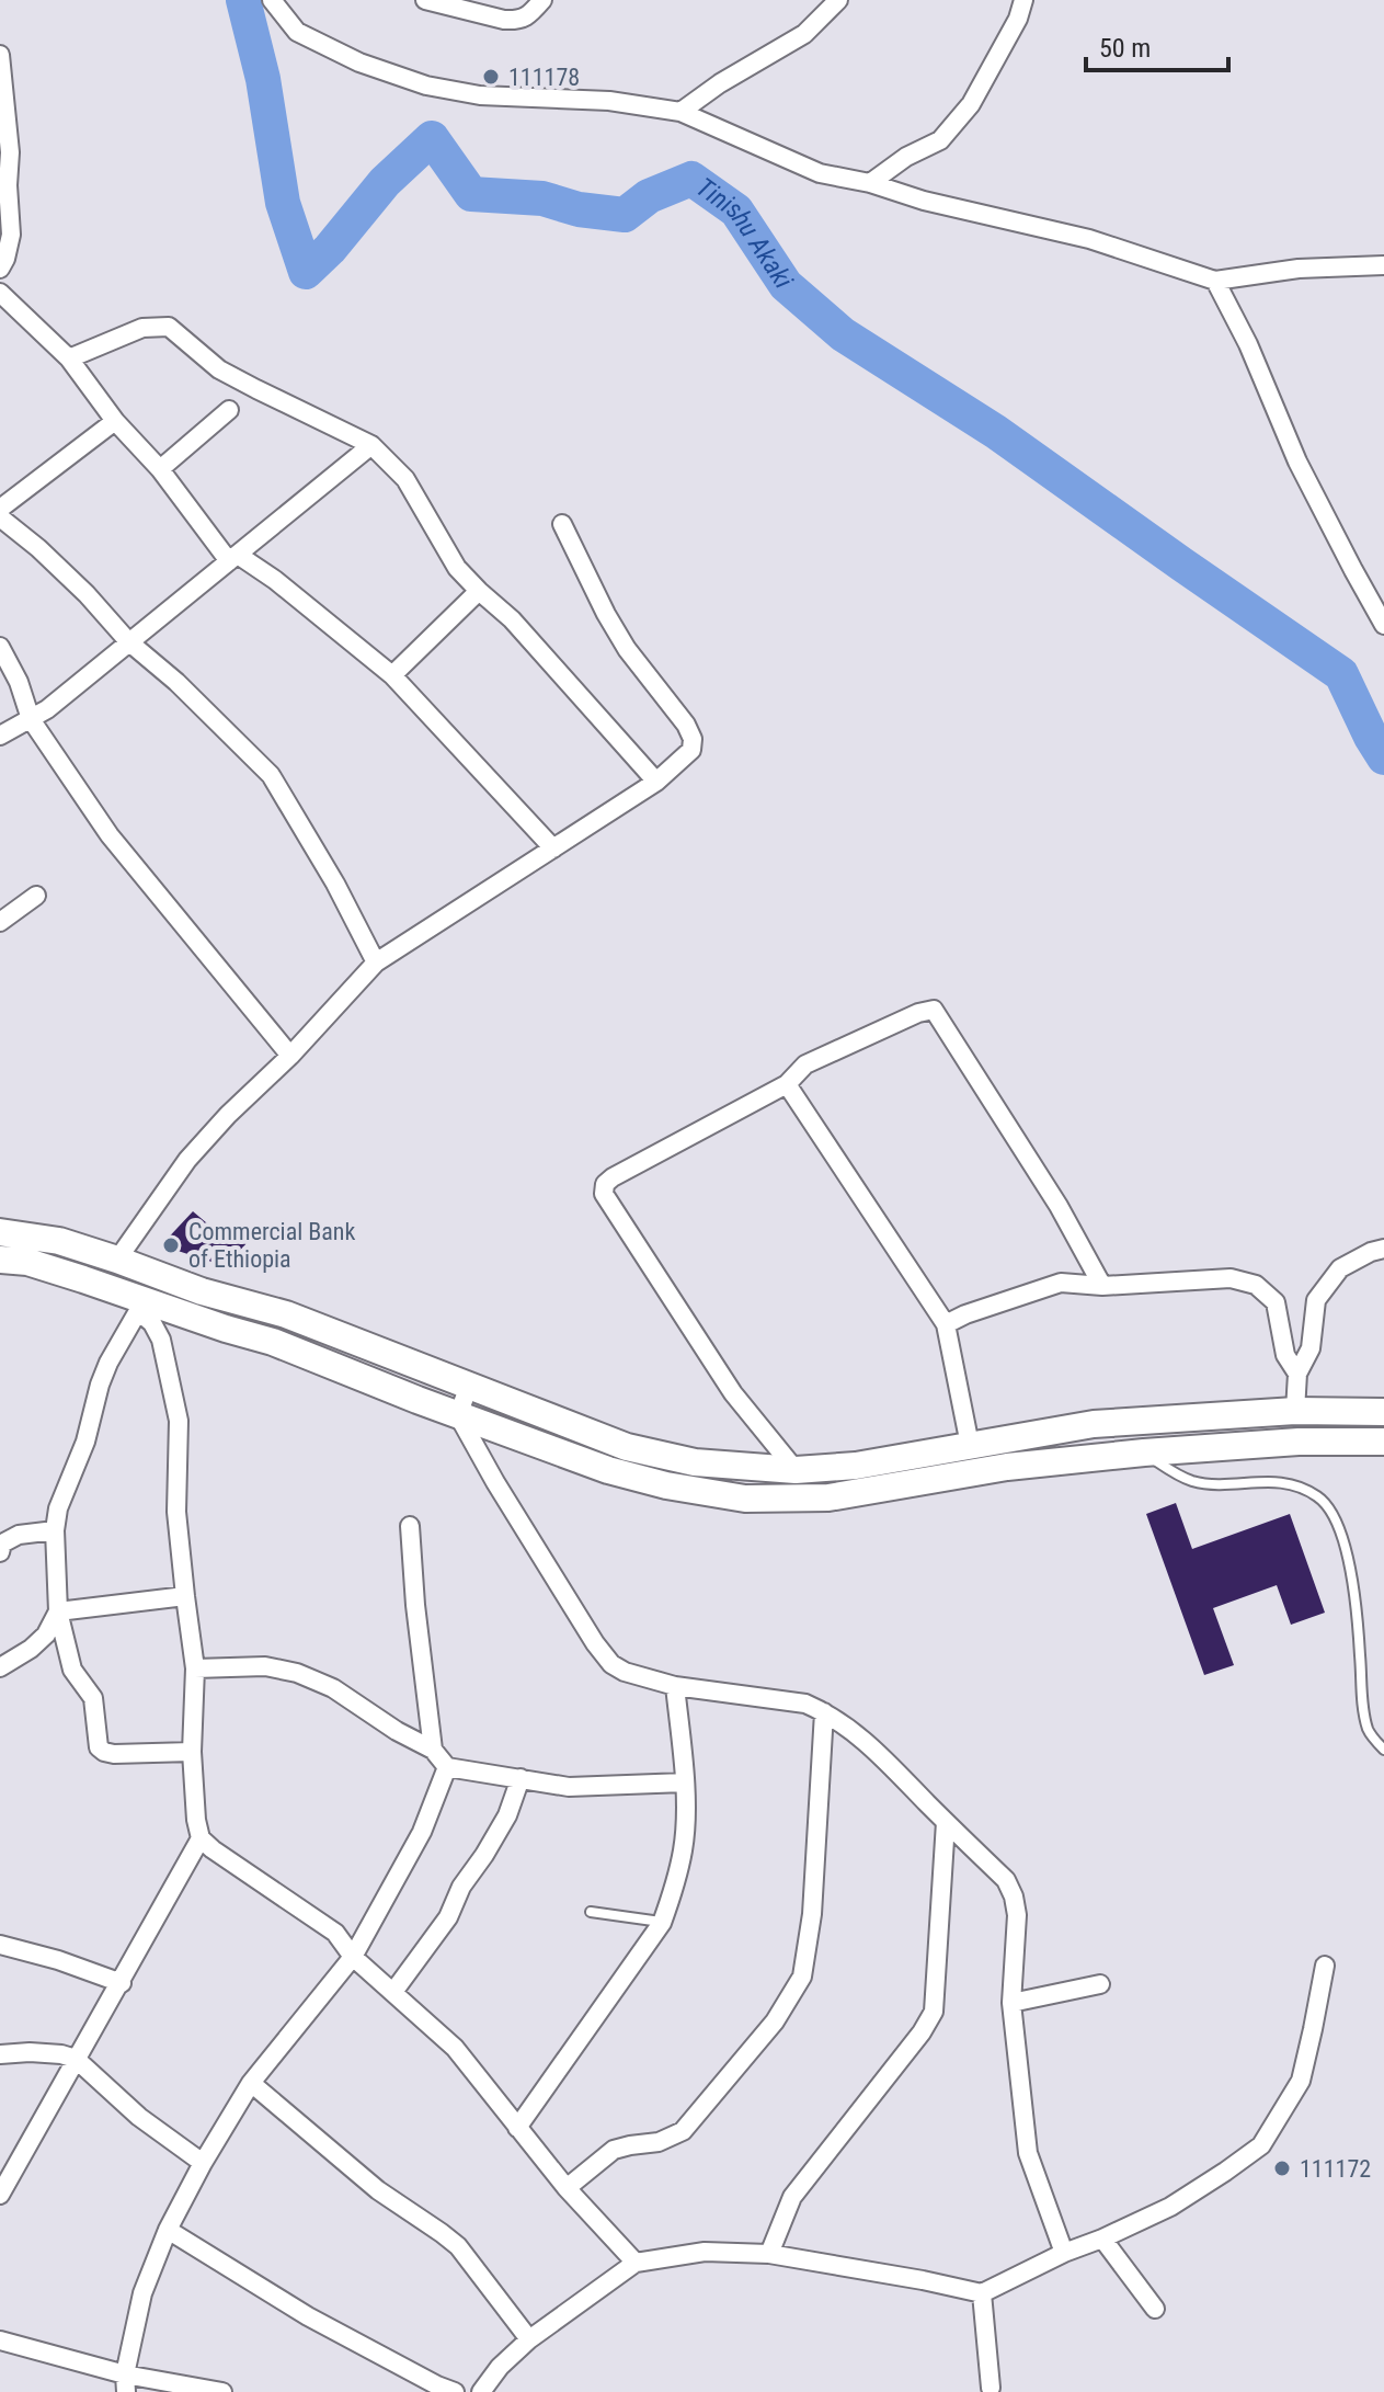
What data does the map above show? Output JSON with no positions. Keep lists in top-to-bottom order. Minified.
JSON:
{"water":["Tinishu Akaki"],"places":["111178","Commercial Bank of Ethiopia","111172"],"scale_bar":"50 m"}
